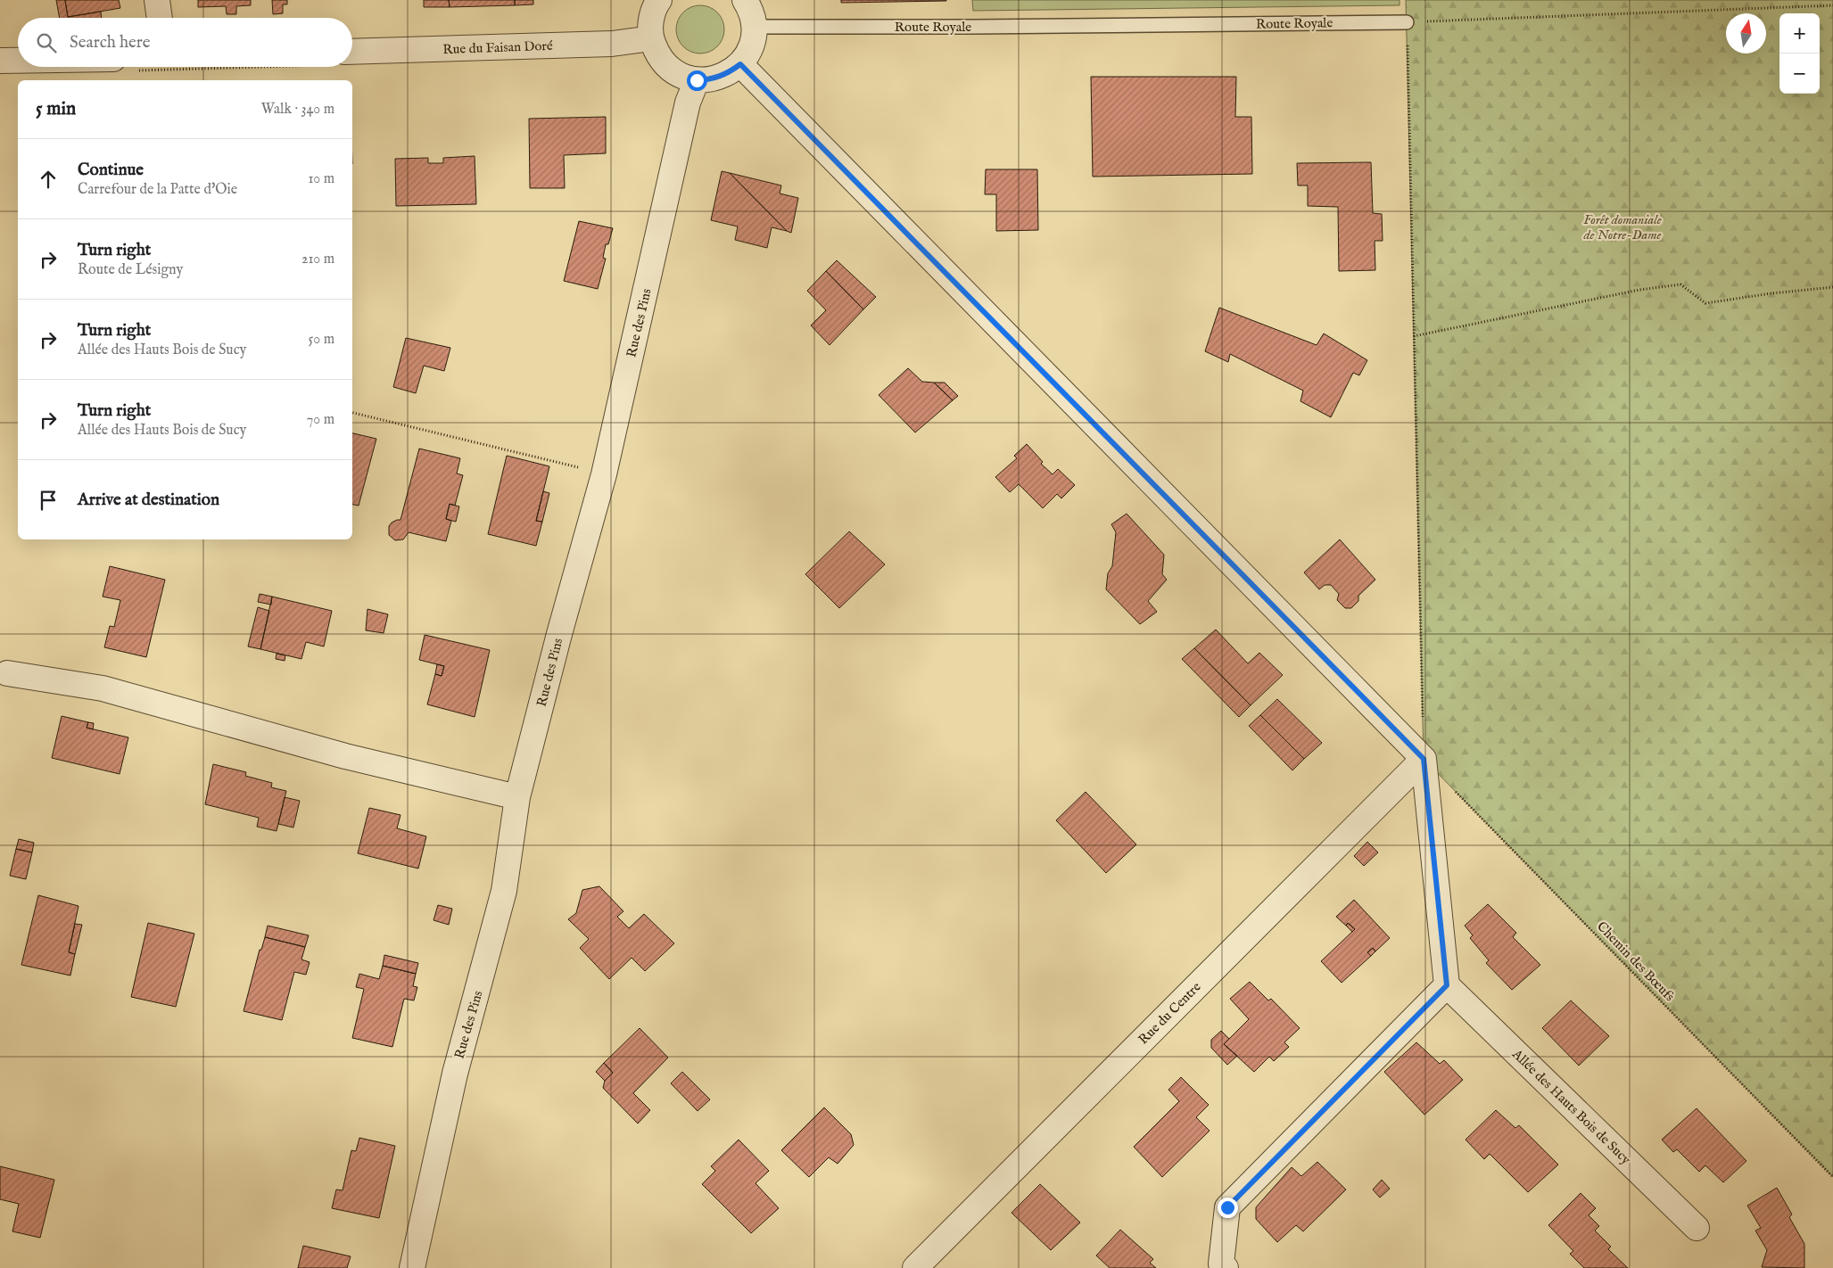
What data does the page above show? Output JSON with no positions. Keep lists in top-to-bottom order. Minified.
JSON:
{"streets":{"street":["Rue du Faisan Doré","Rue des Pins","Rue du Centre","Allée des Hauts Bois de Sucy"],"lane":["Route Royale"],"path":["Chemin des Bœufs"]},"parks":["Forêt domaniale de Notre-Dame"],"north":"top","page":{"map_buttons":["+","−"],"search":"Search here","heading":["5 min","Walk · 340 m"],"list":[["Continue","Carrefour de la Patte d'Oie","10 m"],["Turn right","Route de Lésigny","210 m"],["Turn right","Allée des Hauts Bois de Sucy","50 m"],["Turn right","Allée des Hauts Bois de Sucy","70 m"],"Arrive at destination"]}}
